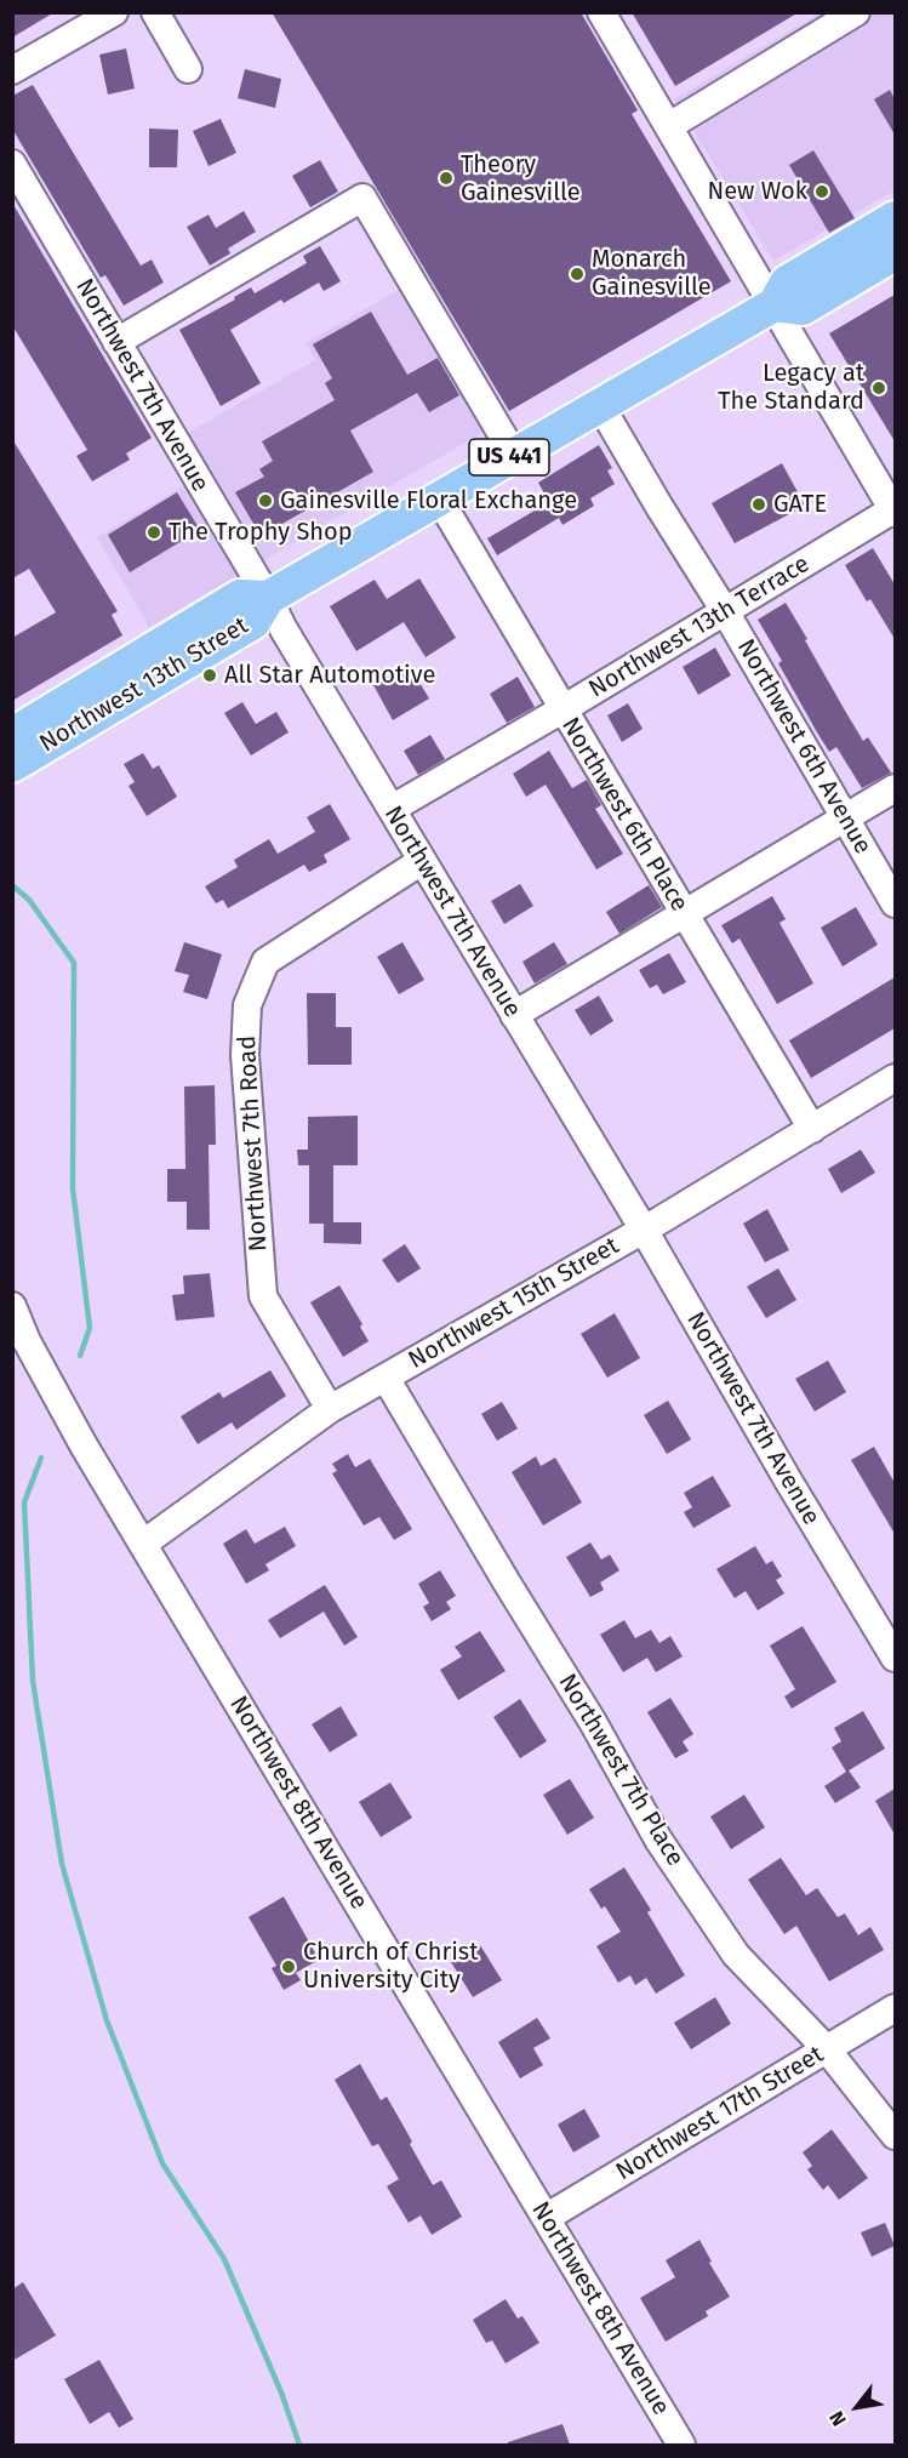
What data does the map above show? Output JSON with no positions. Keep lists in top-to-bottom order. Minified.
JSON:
{"streets":{"main road":["US 441","Northwest 13th Street"],"street":["Northwest 7th Avenue","Northwest 13th Terrace","Northwest 6th Avenue","Northwest 6th Place","Northwest 7th Road","Northwest 15th Street","Northwest 7th Place","Northwest 8th Avenue","Northwest 17th Street"]},"crossings":[["Northwest 7th Avenue","Northwest 13th Terrace"],["Northwest 7th Avenue","Northwest 13th Street"],["Northwest 7th Avenue","Northwest 7th Road"],["Northwest 7th Avenue","Northwest 15th Street"],["Northwest 13th Terrace","Northwest 6th Avenue"],["Northwest 13th Terrace","Northwest 6th Place"],["Northwest 13th Street","Northwest 6th Avenue"],["Northwest 13th Street","Northwest 6th Place"],["Northwest 6th Place","Northwest 15th Street"],["Northwest 7th Road","Northwest 15th Street"],["Northwest 15th Street","Northwest 7th Place"],["Northwest 15th Street","Northwest 8th Avenue"],["Northwest 7th Place","Northwest 17th Street"],["Northwest 8th Avenue","Northwest 17th Street"]],"places":["Theory Gainesville","New Wok","Monarch Gainesville","Legacy at The Standard","Gainesville Floral Exchange","GATE","The Trophy Shop","All Star Automotive","Church of Christ University City"],"north":"bottom left"}
